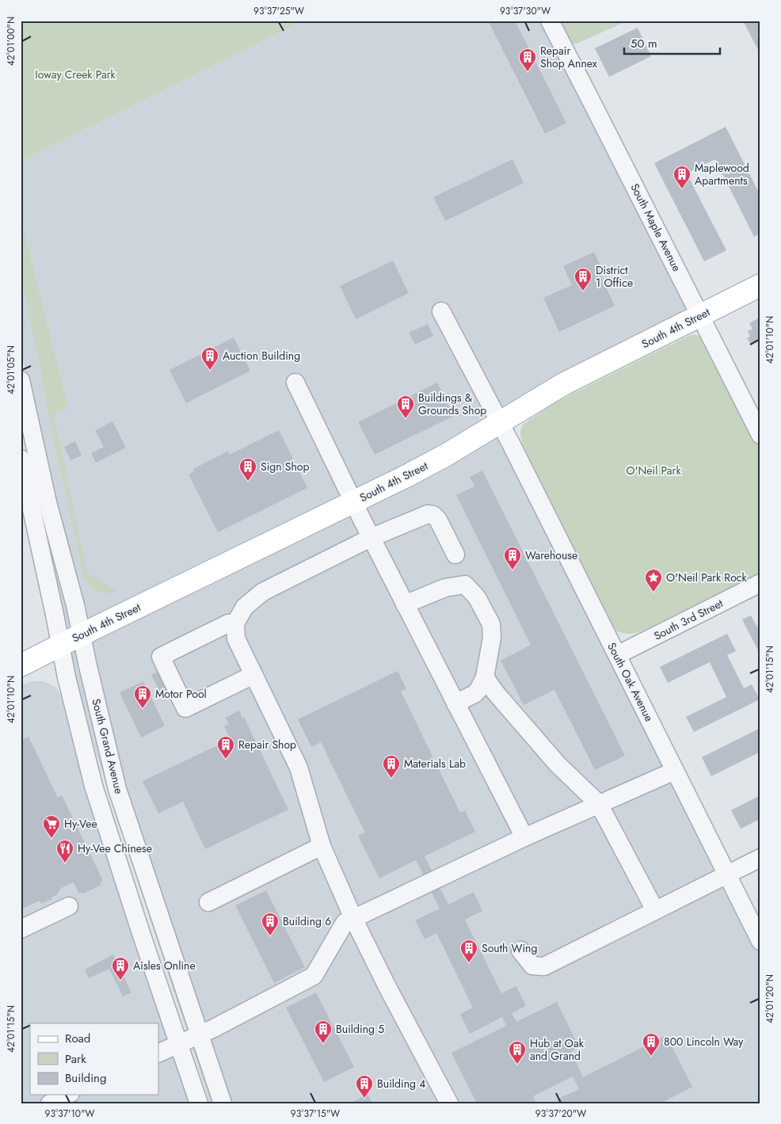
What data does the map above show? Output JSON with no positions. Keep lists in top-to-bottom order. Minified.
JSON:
{"streets":{"main road":["South 4th Street"],"street":["South Maple Avenue","South 3rd Street","South Oak Avenue","South Grand Avenue"]},"crossings":[["South Maple Avenue","South 4th Street"],["South 4th Street","South Oak Avenue"],["South 4th Street","South Grand Avenue"],["South 3rd Street","South Oak Avenue"]],"parks":["Ioway Creek Park","O'Neil Park"],"places":{"building":["Repair Shop Annex","Maplewood Apartments","District 1 Office","Auction Building","Buildings & Grounds Shop","Sign Shop","Warehouse","Motor Pool","Repair Shop","Materials Lab","Building 6","South Wing","Aisles Online","Building 5","800 Lincoln Way","Hub at Oak and Grand","Building 4"],"place":["O'Neil Park Rock"],"supermarket":["Hy-Vee"],"restaurant":["Hy-Vee Chinese"]},"legend":["Road","Park","Building"],"scale_bar":"50 m","coordinates":["93°37'25\"W","93°37'30\"W","42°01'00\"N","42°01'10\"N","42°01'05\"N","42°01'15\"N","42°01'20\"N","93°37'10\"W","93°37'15\"W","93°37'20\"W"]}
